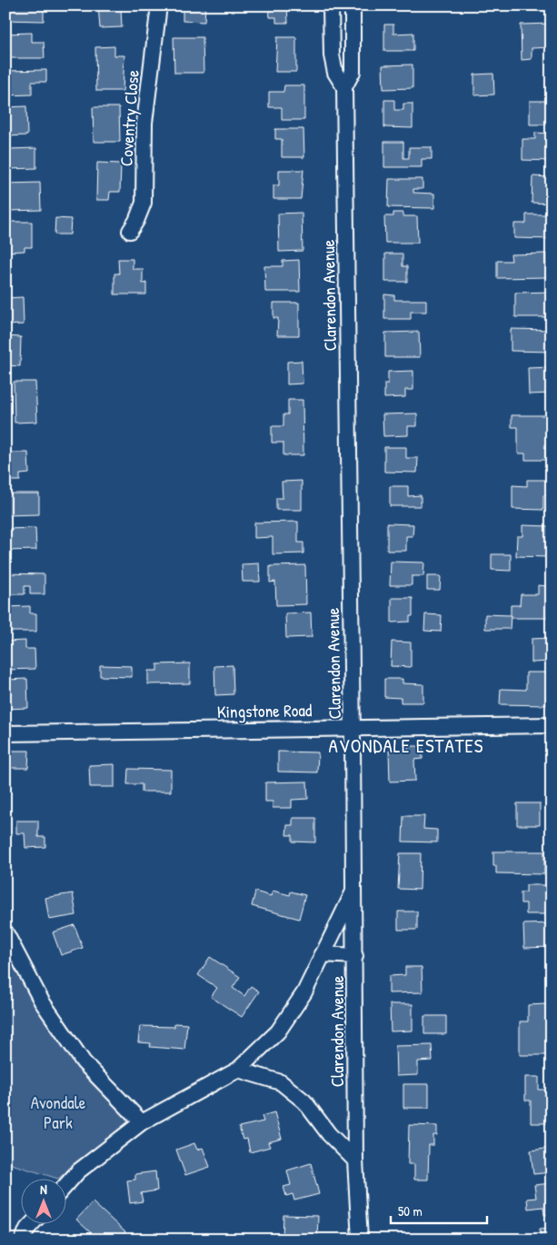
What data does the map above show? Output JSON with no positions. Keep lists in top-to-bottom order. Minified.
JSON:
{"streets":{"street":["Coventry Close","Clarendon Avenue","Kingstone Road"]},"crossings":[["Clarendon Avenue","Kingstone Road"]],"districts":["AVONDALE ESTATES"],"parks":["Avondale Park"],"scale_bar":"50 m","north":"top"}
